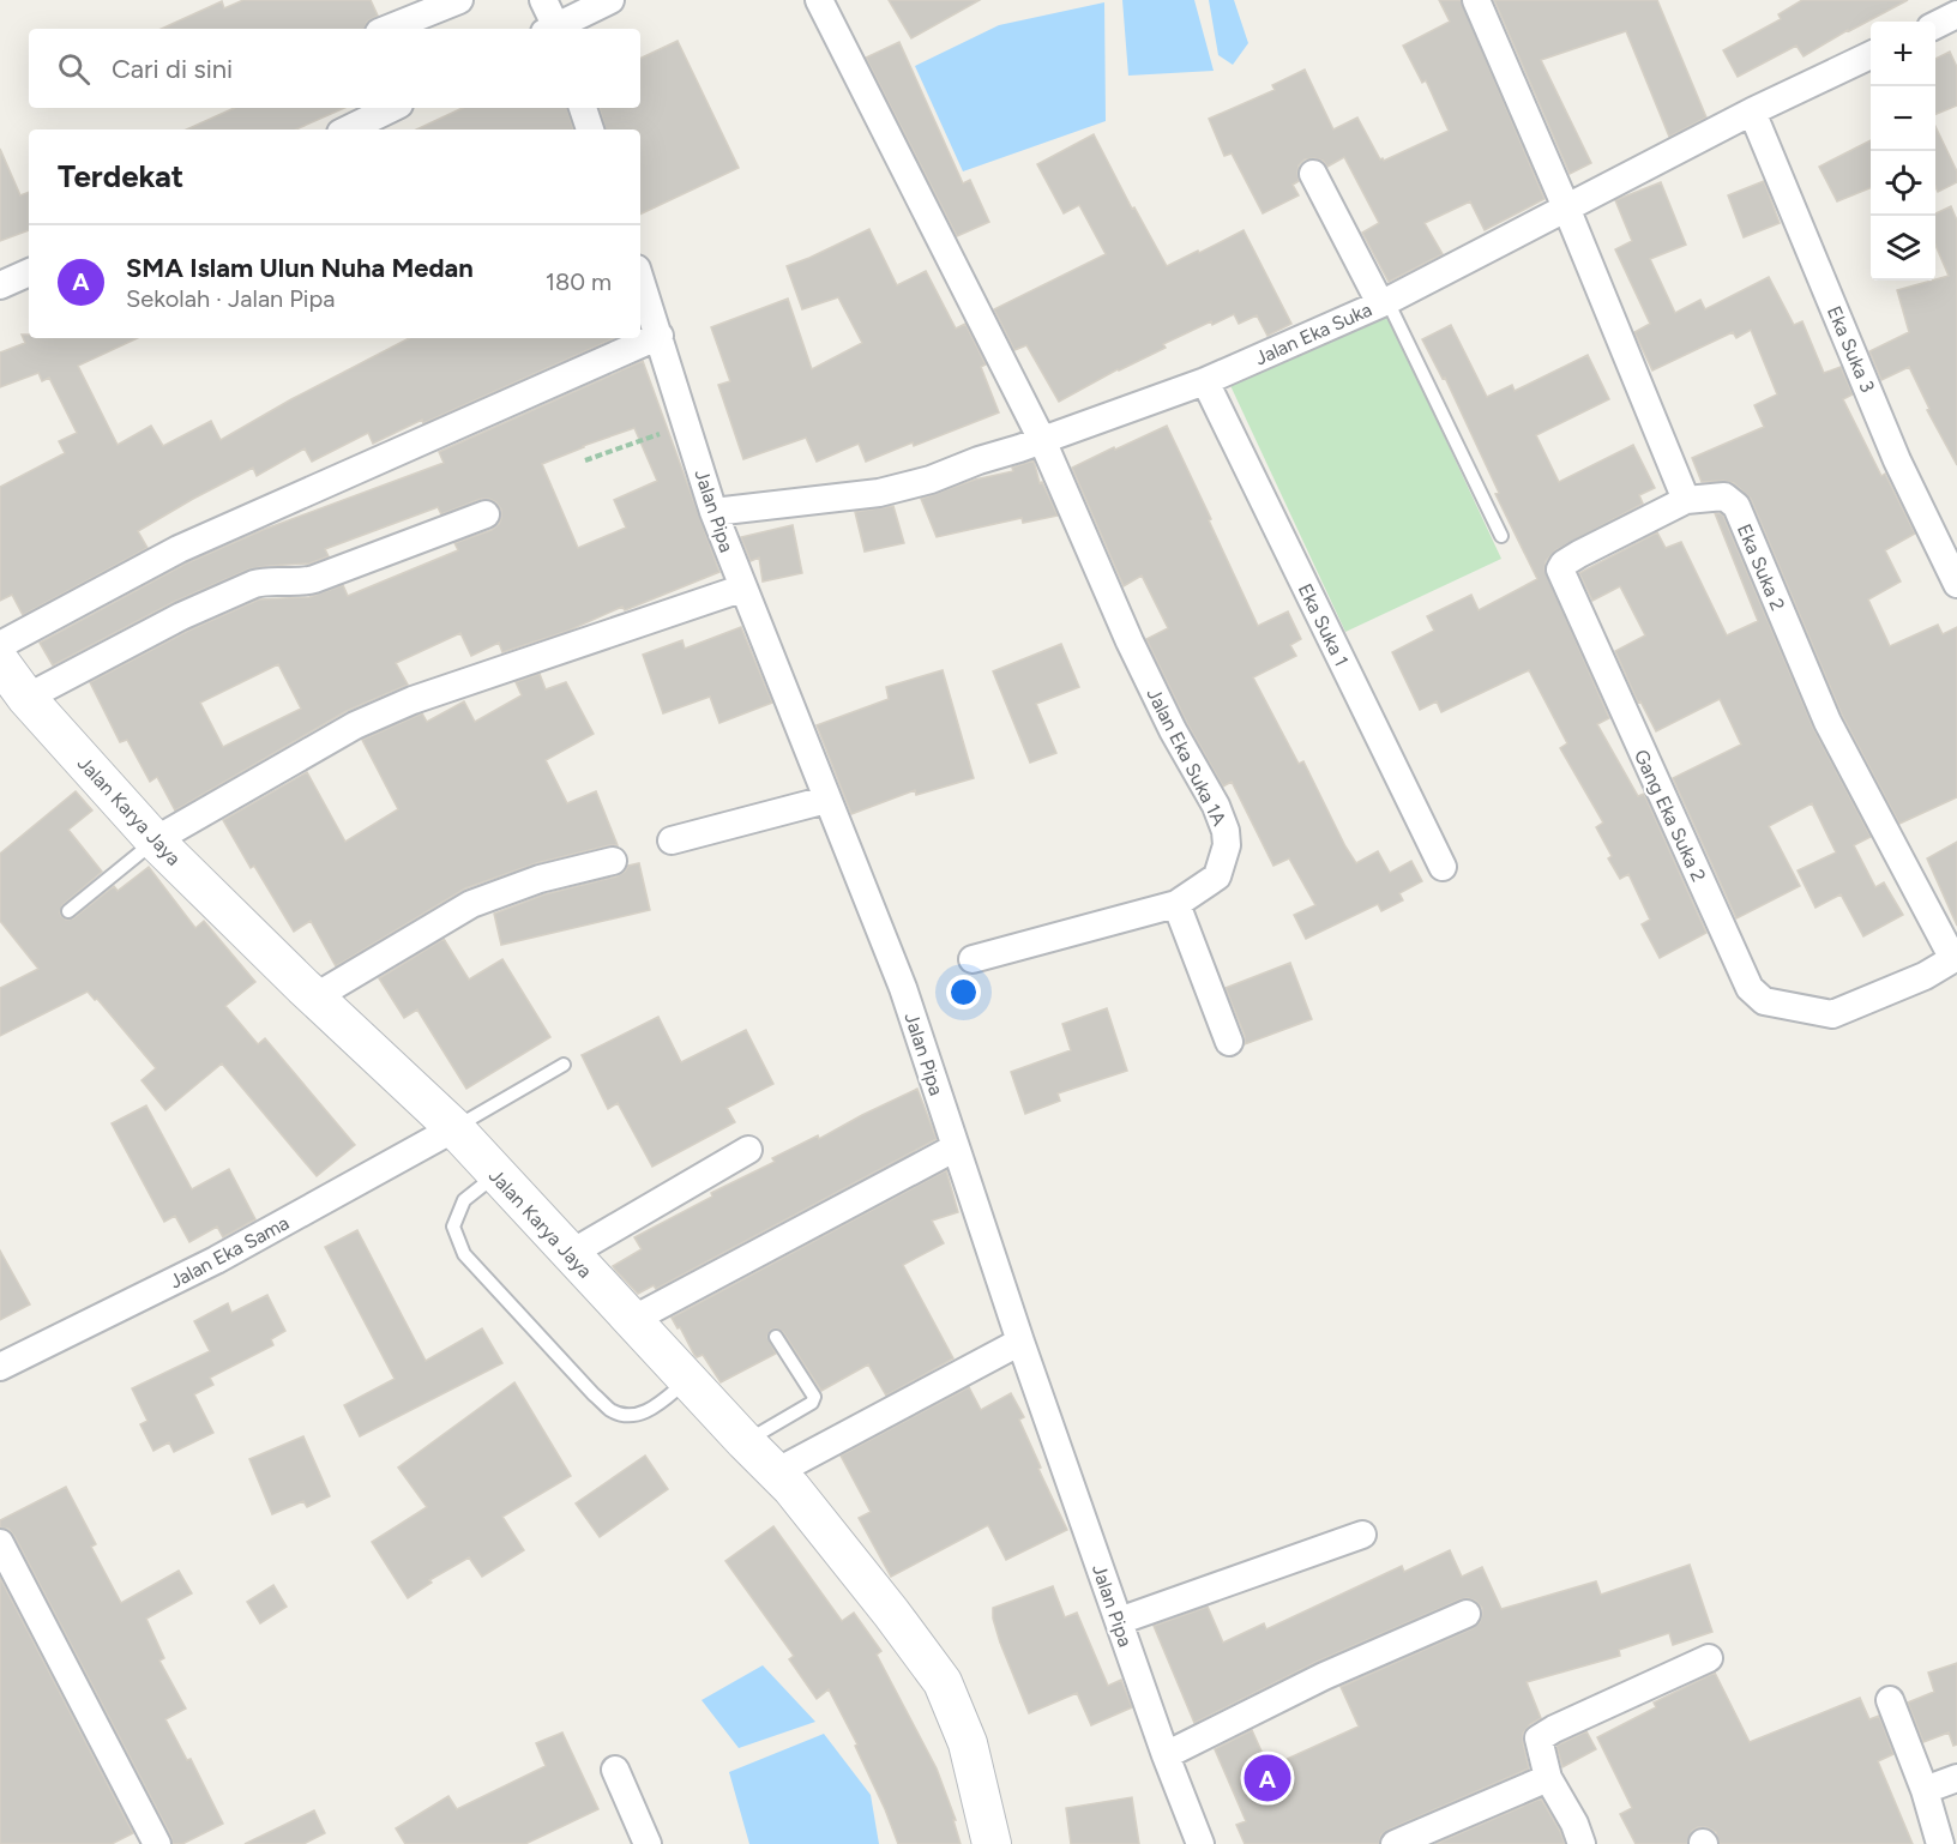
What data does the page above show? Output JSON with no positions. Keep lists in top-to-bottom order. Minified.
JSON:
{"streets":{"main road":["Jalan Karya Jaya"],"street":["Jalan Eka Suka","Eka Suka 3","Jalan Pipa","Eka Suka 2","Eka Suka 1","Jalan Eka Suka 1A","Gang Eka Suka 2","Jalan Eka Sama"]},"crossings":[["Jalan Eka Suka","Eka Suka 3"],["Jalan Eka Suka","Jalan Pipa"],["Jalan Eka Suka","Eka Suka 1"],["Jalan Eka Suka","Jalan Eka Suka 1A"],["Eka Suka 2","Gang Eka Suka 2"],["Jalan Karya Jaya","Jalan Eka Sama"]],"page":{"map_buttons":["+","−"],"search":"Cari di sini","heading":"Terdekat","list":[{"mark":"A","name":"SMA Islam Ulun Nuha Medan","note":"Sekolah · Jalan Pipa","value":"180 m"}],"pins":"A"}}
